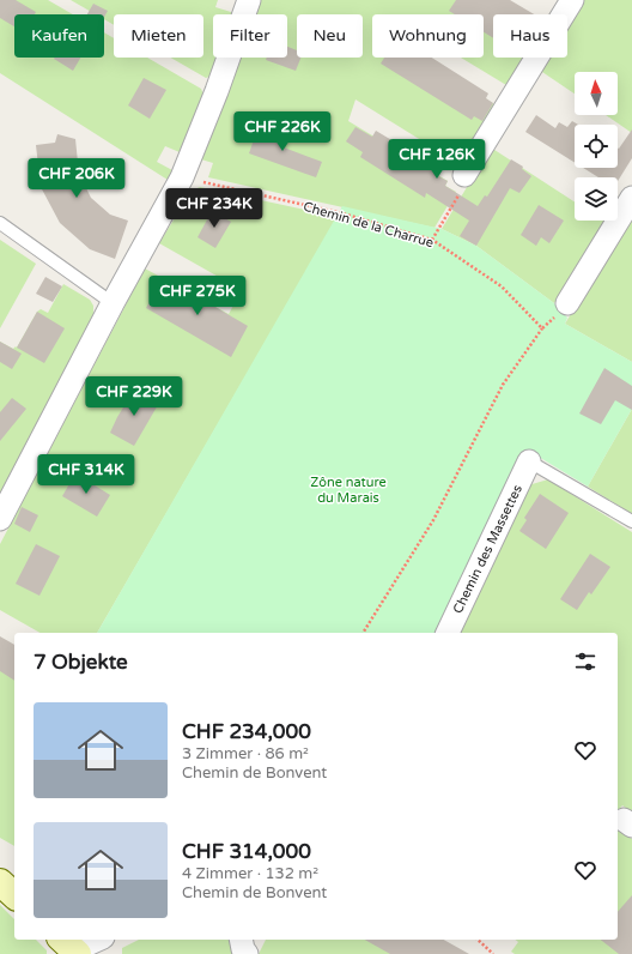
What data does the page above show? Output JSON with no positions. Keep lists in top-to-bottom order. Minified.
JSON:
{"streets":{"street":["Chemin des Massettes"],"path":["Chemin de la Charrue"]},"parks":["Zône nature du Marais"],"north":"top","page":{"chip":["Kaufen","Mieten","Filter","Neu","Wohnung","Haus"],"price":["CHF 226K","CHF 126K","CHF 206K","CHF 234K","CHF 275K","CHF 229K","CHF 314K"],"heading":"7 Objekte","list":[{"name":"CHF 234,000","note":"3 Zimmer · 86 m² · Chemin de Bonvent"},{"name":"CHF 314,000","note":"4 Zimmer · 132 m² · Chemin de Bonvent"}]}}
